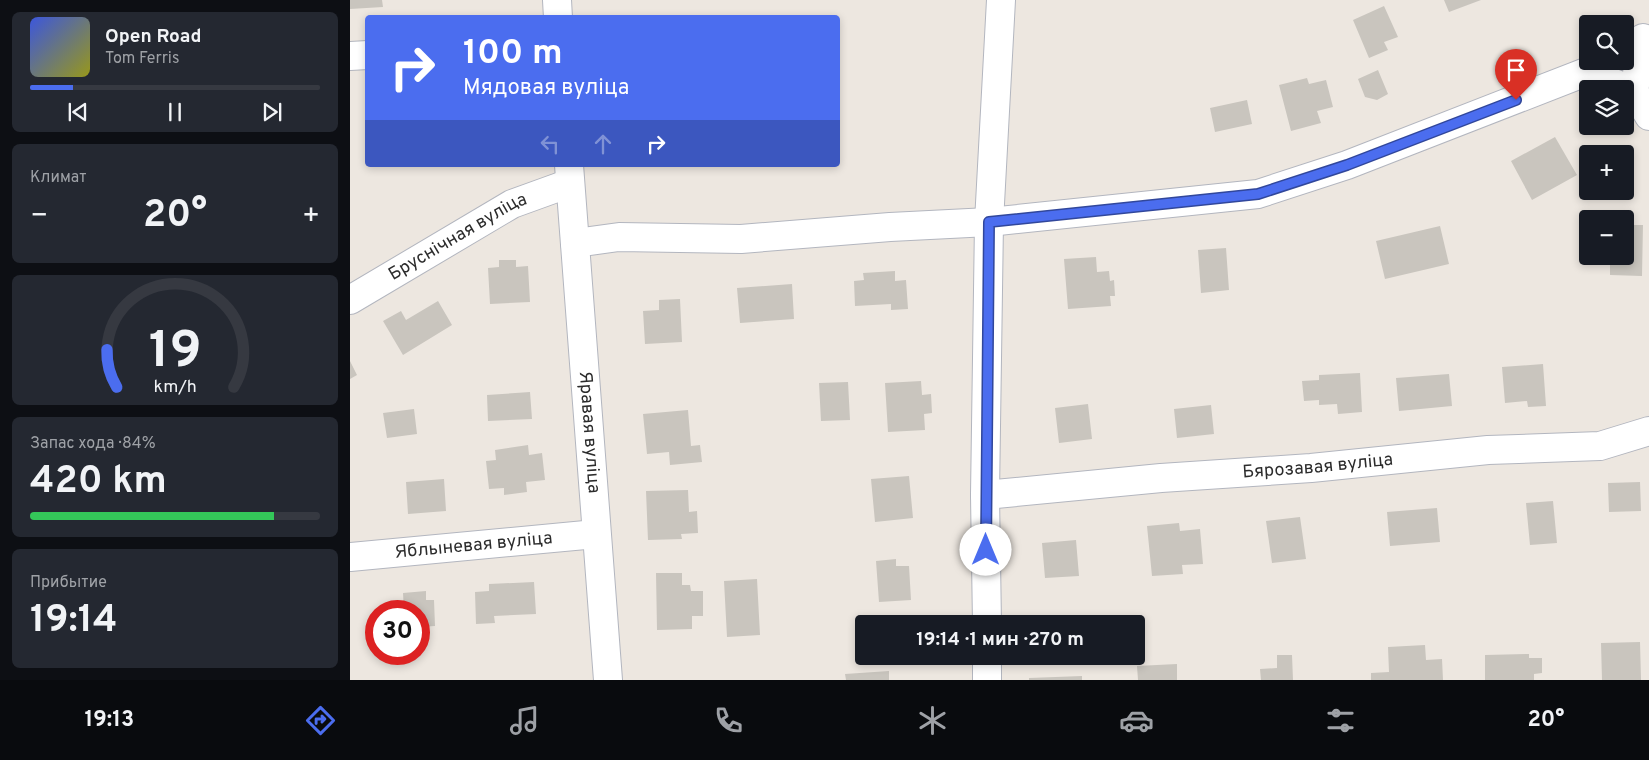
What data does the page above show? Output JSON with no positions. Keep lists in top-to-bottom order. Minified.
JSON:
{"streets":{"street":["Бруснічная вуліца","Яравая вуліца","Бярозавая вуліца","Яблыневая вуліца"]},"crossings":[["Бруснічная вуліца","Яравая вуліца"],["Яравая вуліца","Яблыневая вуліца"]],"page":{"map_buttons":["+","−"],"turn":["100 m","Мядовая вуліца"],"song":["Open Road","Tom Ferris"],"tile":["Климат",["Запас хода · 84%","420 km"],["Прибытие","19:14"]],"heat":["−","20°","+"],"limit":"30","trip":"19:14 · 1 мин · 270 m","tabs":["19:13","20°"],"gauge":["19","km/h"]}}
